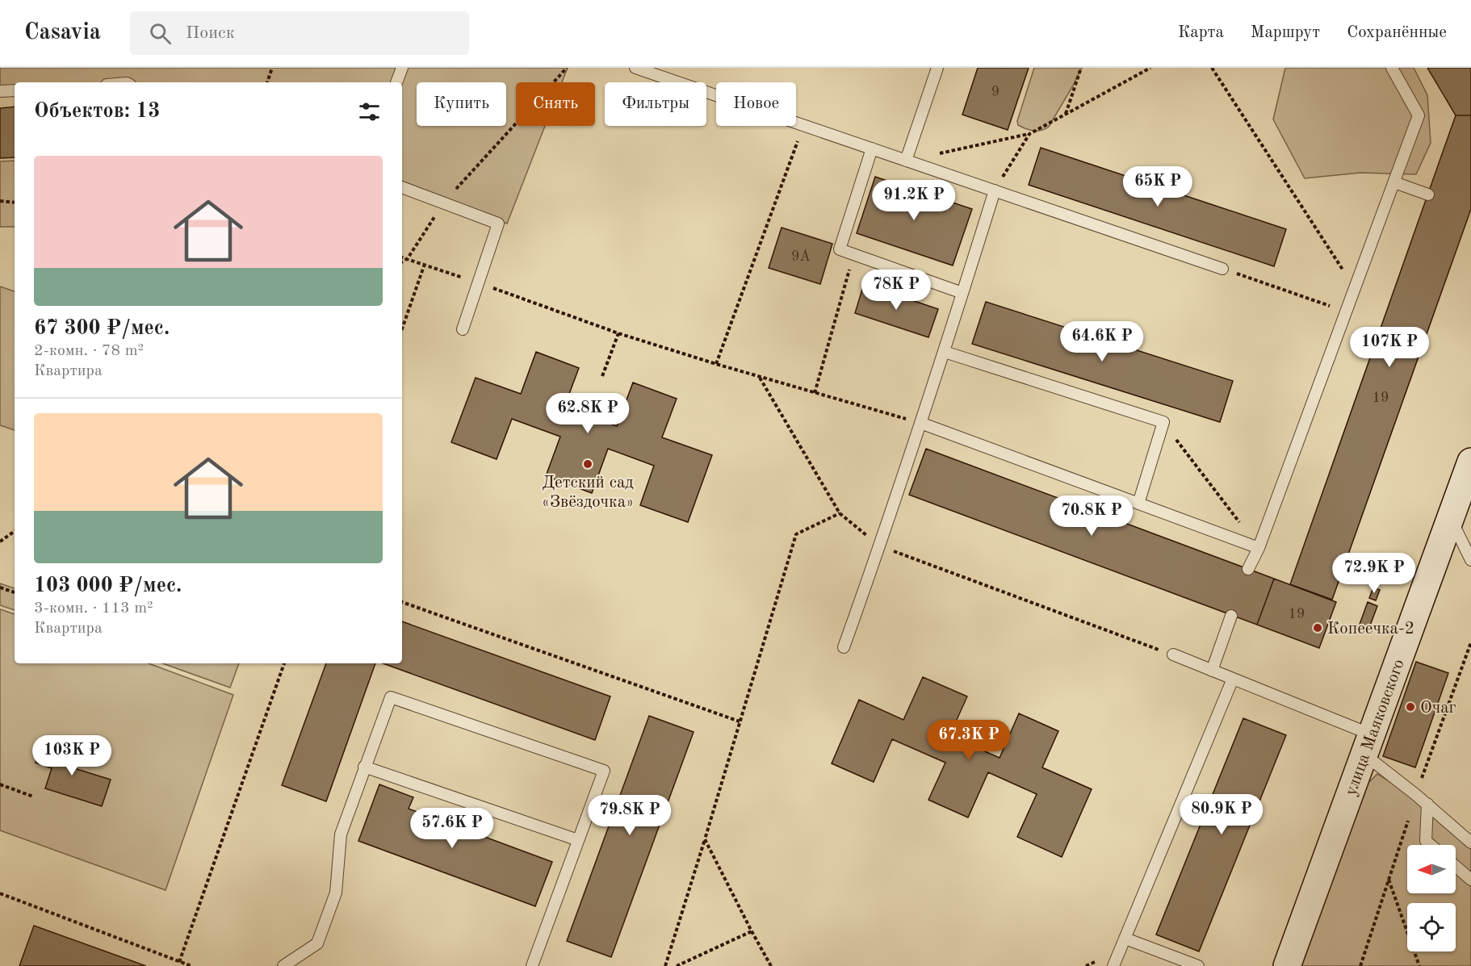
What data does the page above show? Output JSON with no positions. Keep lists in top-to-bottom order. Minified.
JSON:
{"streets":{"main road":["улица Маяковского"]},"places":["Детский сад «Звёздочка»","Копеечка-2","Очаг"],"house_numbers":["9","9А","19","19"],"north":"left","page":{"header":"Casavia","search":"Поиск","nav":["Карта","Маршрут","Сохранённые"],"chip":["Купить","Снять","Фильтры","Новое"],"heading":"Объектов: 13","list":[{"name":"67 300 ₽/мес.","note":"2-комн. · 78 m² · Квартира"},{"name":"103 000 ₽/мес.","note":"3-комн. · 113 m² · Квартира"}],"price":["65K ₽","91.2K ₽","78K ₽","64.6K ₽","107K ₽","62.8K ₽","70.8K ₽","72.9K ₽","67.3K ₽","103K ₽","80.9K ₽","79.8K ₽","57.6K ₽"]}}
